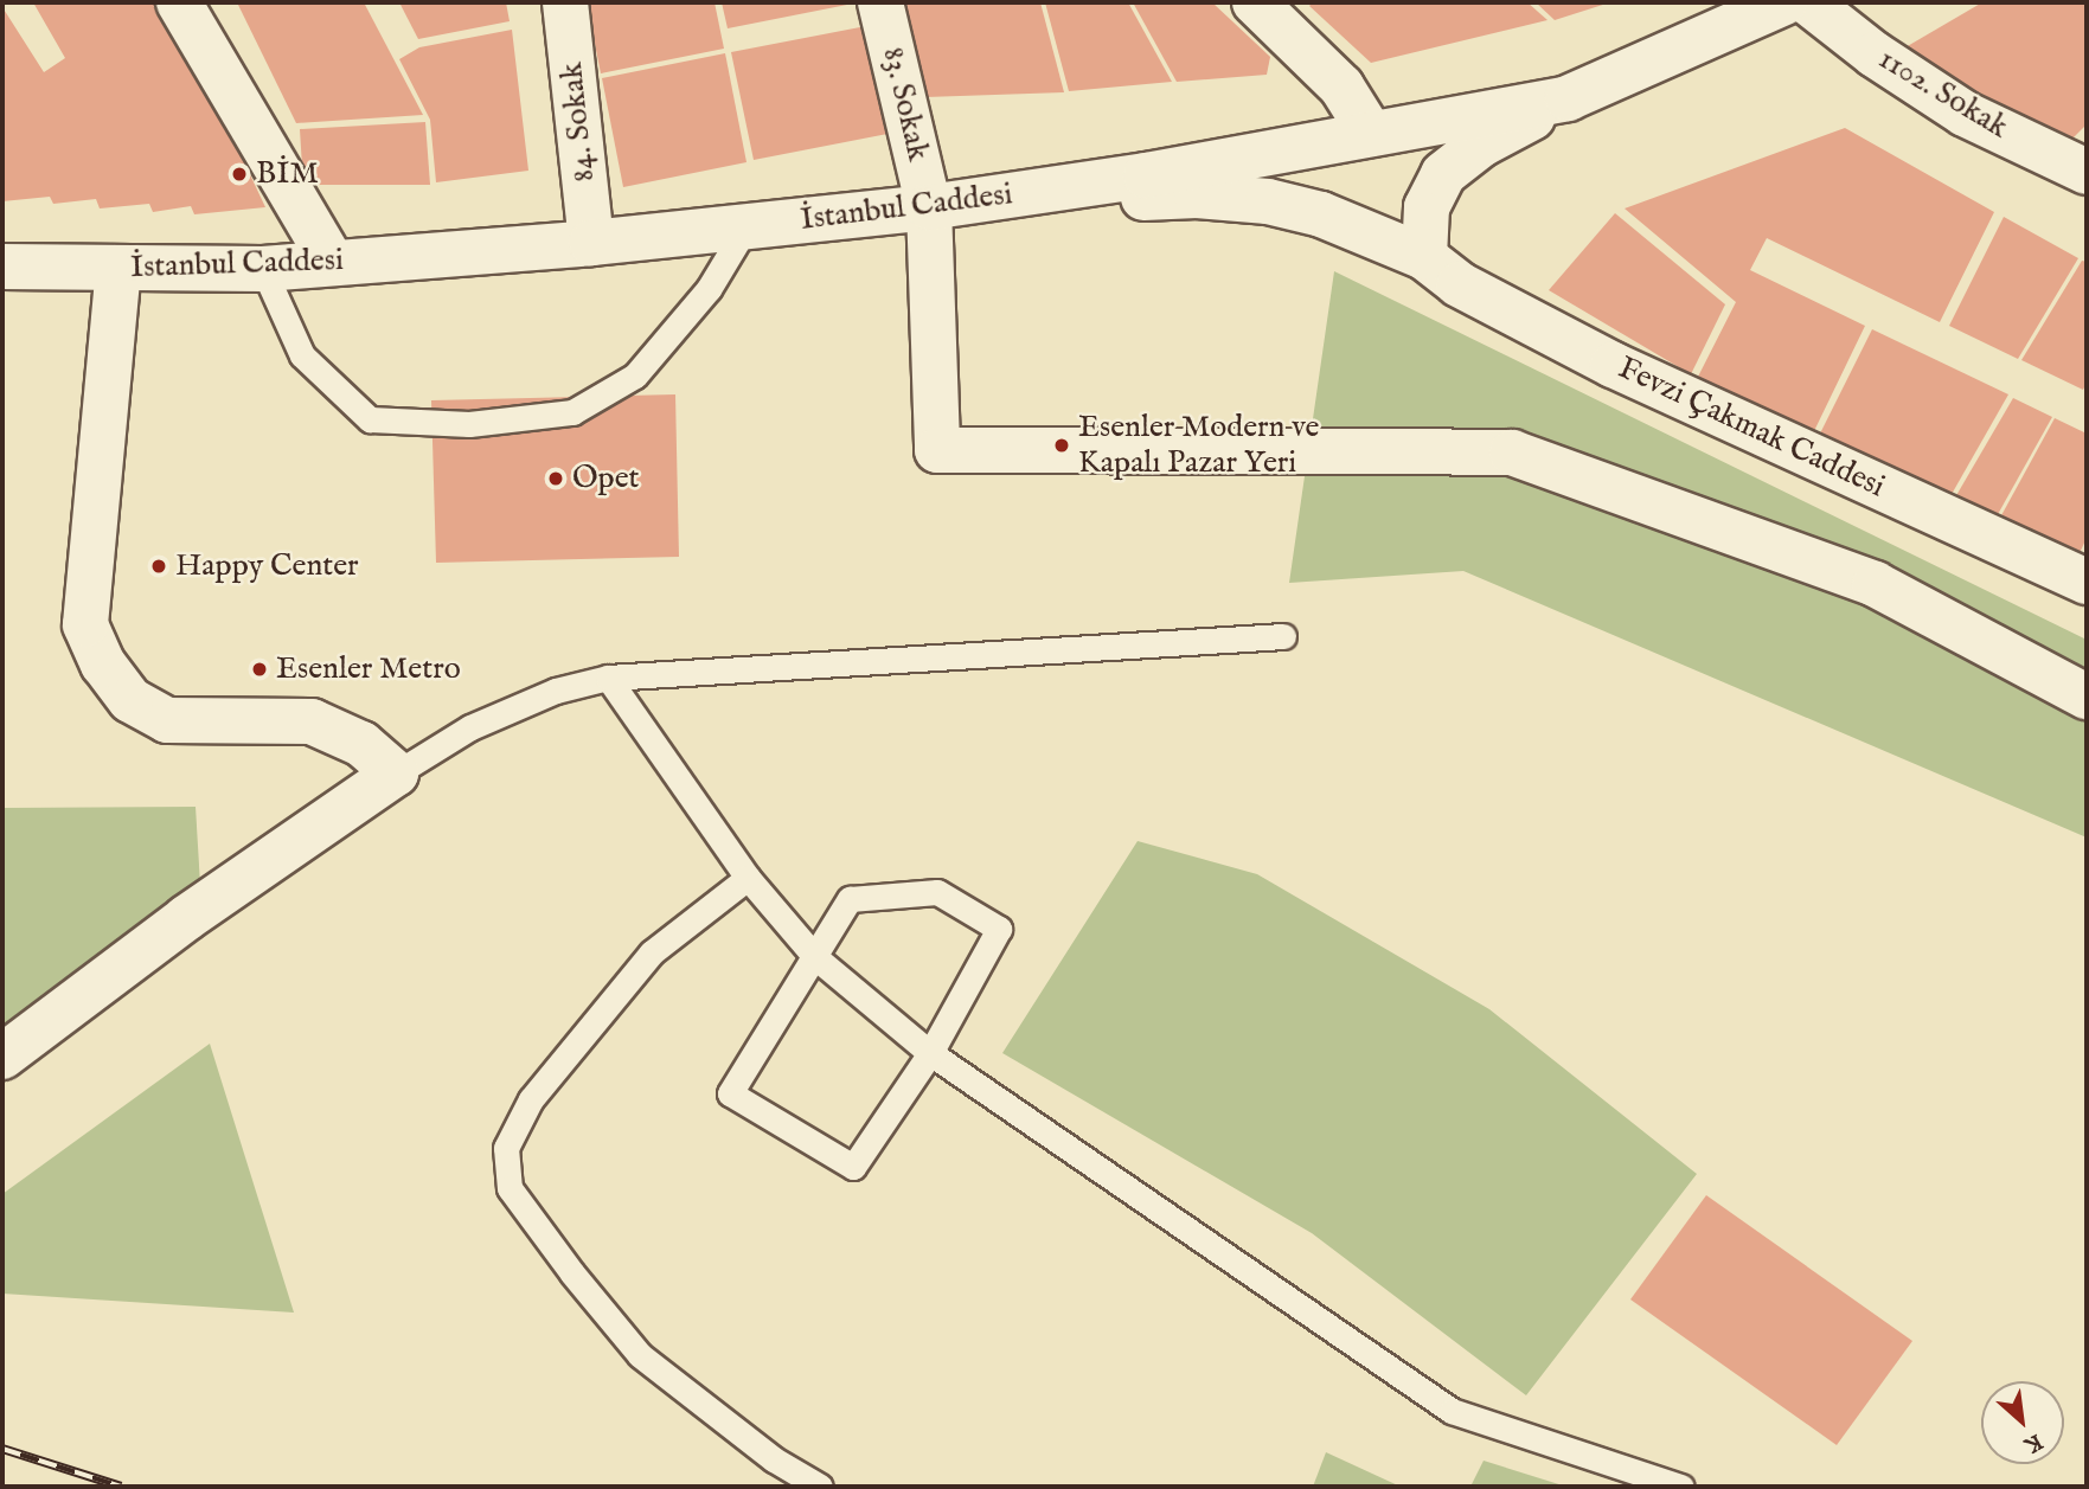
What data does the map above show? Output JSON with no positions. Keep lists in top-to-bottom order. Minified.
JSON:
{"streets":{"street":["1102. Sokak","83. Sokak","84. Sokak","İstanbul Caddesi","Fevzi Çakmak Caddesi"]},"crossings":[["83. Sokak","İstanbul Caddesi"],["83. Sokak","Fevzi Çakmak Caddesi"],["84. Sokak","İstanbul Caddesi"],["İstanbul Caddesi","Fevzi Çakmak Caddesi"]],"places":["BİM","Esenler Modern ve Kapalı Pazar Yeri","Opet","Happy Center","Esenler Metro"],"north":"bottom right"}
